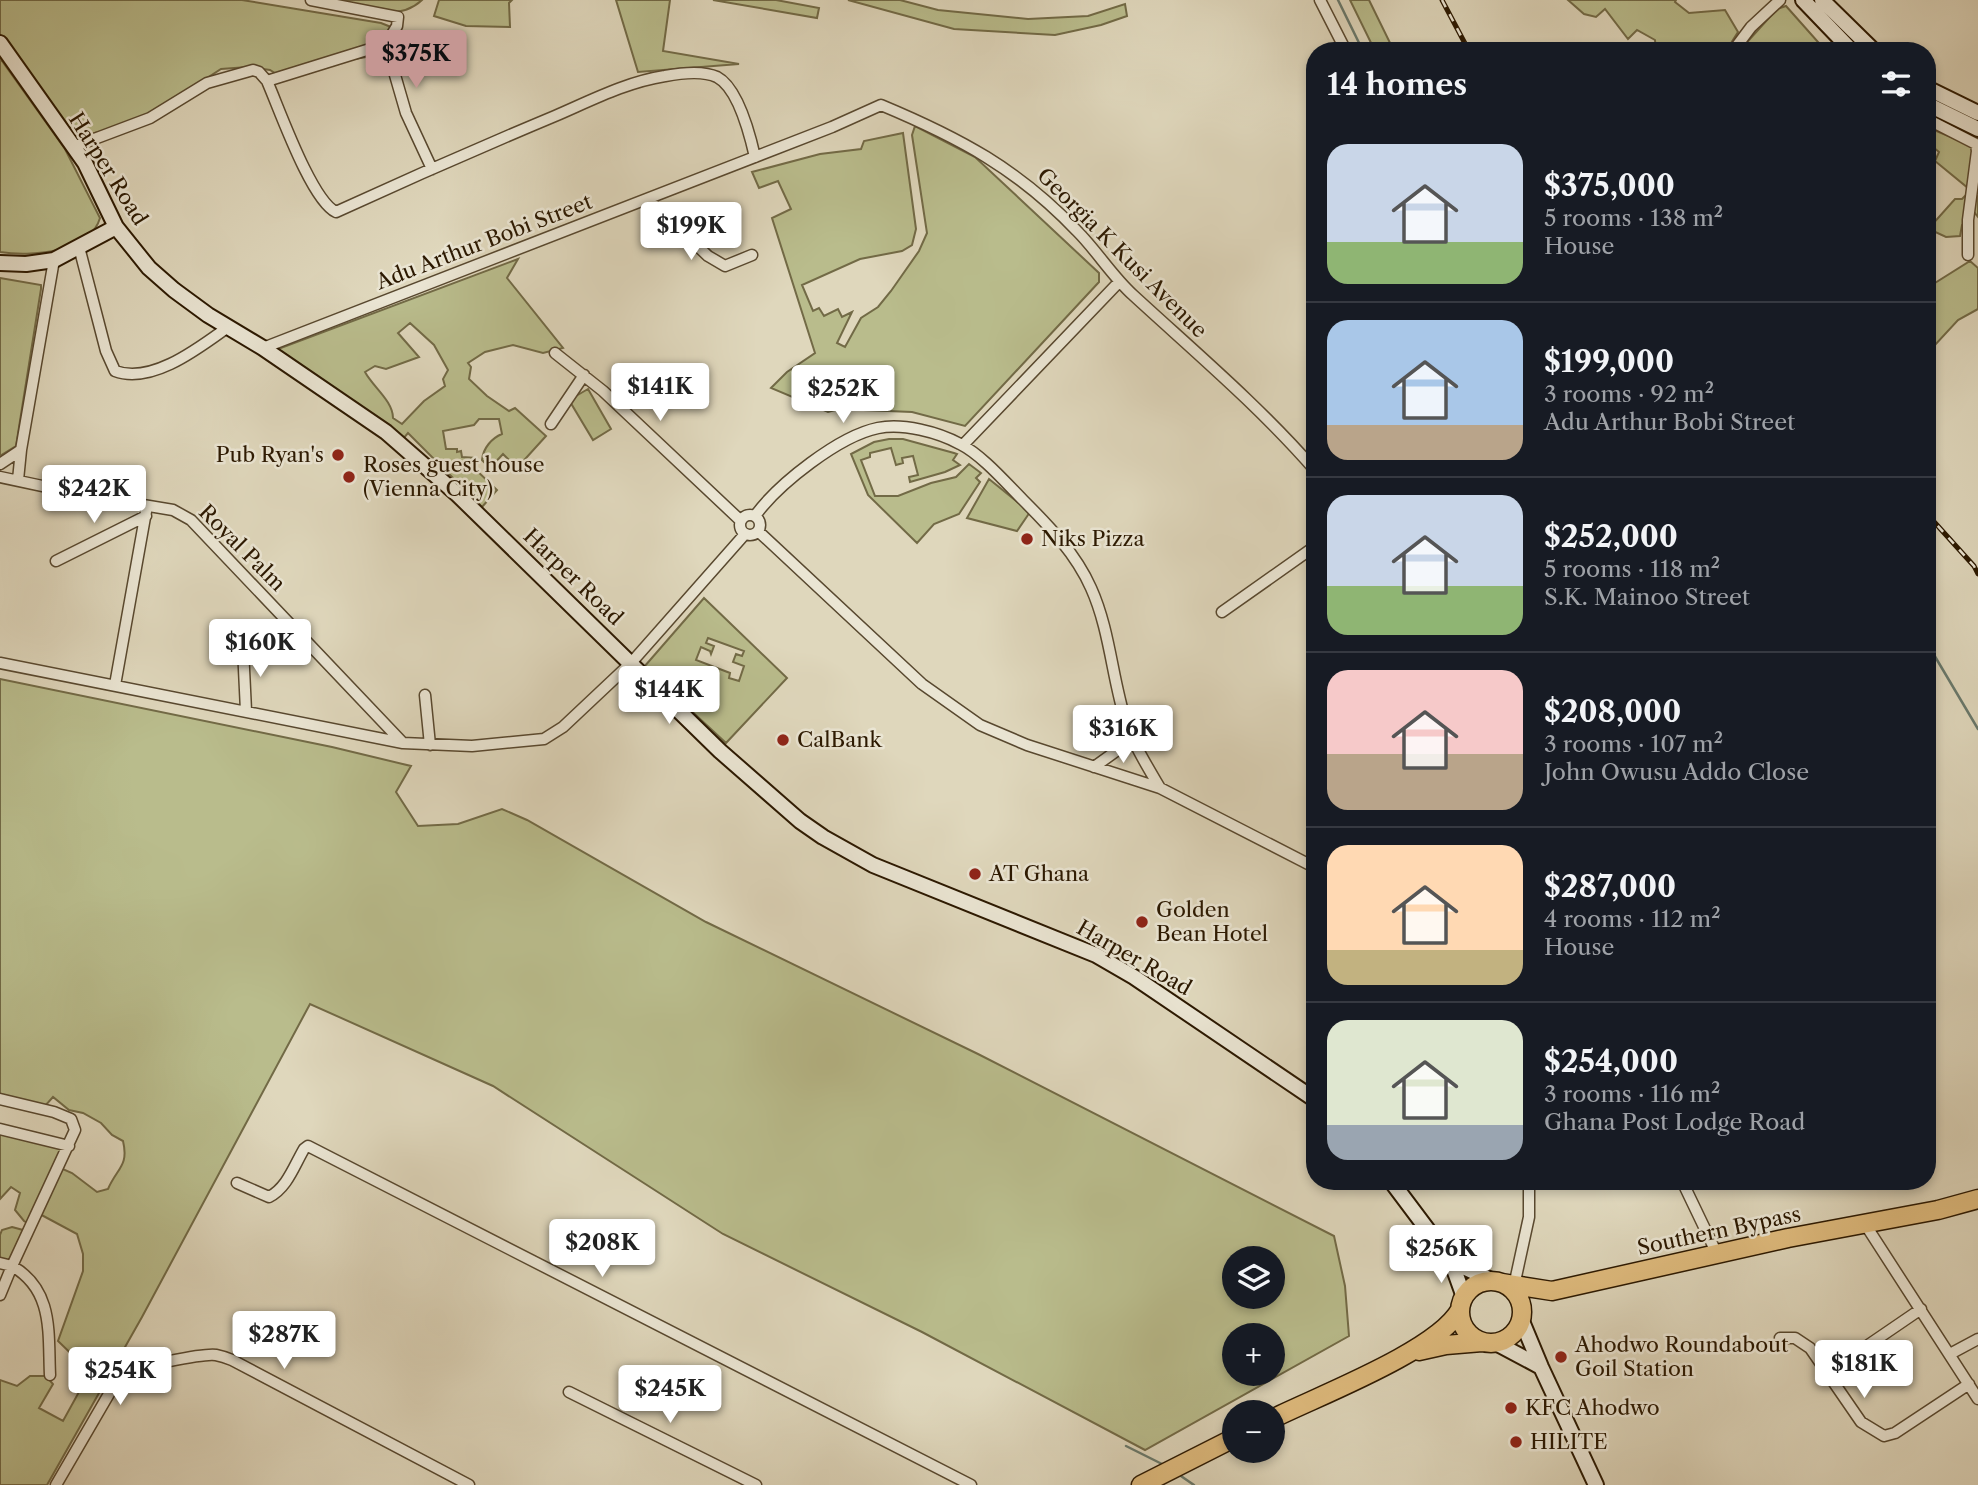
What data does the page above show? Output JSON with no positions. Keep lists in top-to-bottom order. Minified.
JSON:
{"streets":{"highway":["Southern Bypass"],"main road":["Harper Road"],"street":["Adu Arthur Bobi Street","Georgia K Kusi Avenue","Royal Palm"]},"crossings":[["Harper Road","Adu Arthur Bobi Street"],["Adu Arthur Bobi Street","Georgia K Kusi Avenue"]],"places":["Pub Ryan's","Roses guest house (Vienna City)","Niks Pizza","CalBank","AT Ghana","Golden Bean Hotel","Ahodwo Roundabout Goil Station","KFC Ahodwo","HILITE"],"page":{"price":["$375K","$199K","$141K","$252K","$242K","$160K","$144K","$316K","$208K","$256K","$287K","$181K","$254K","$245K"],"heading":"14 homes","list":[{"name":"$375,000","note":"5 rooms · 138 m² · House"},{"name":"$199,000","note":"3 rooms · 92 m² · Adu Arthur Bobi Street"},{"name":"$252,000","note":"5 rooms · 118 m² · S.K. Mainoo Street"},{"name":"$208,000","note":"3 rooms · 107 m² · John Owusu Addo Close"},{"name":"$287,000","note":"4 rooms · 112 m² · House"},{"name":"$254,000","note":"3 rooms · 116 m² · Ghana Post Lodge Road"}],"map_buttons":["+","−"]}}
